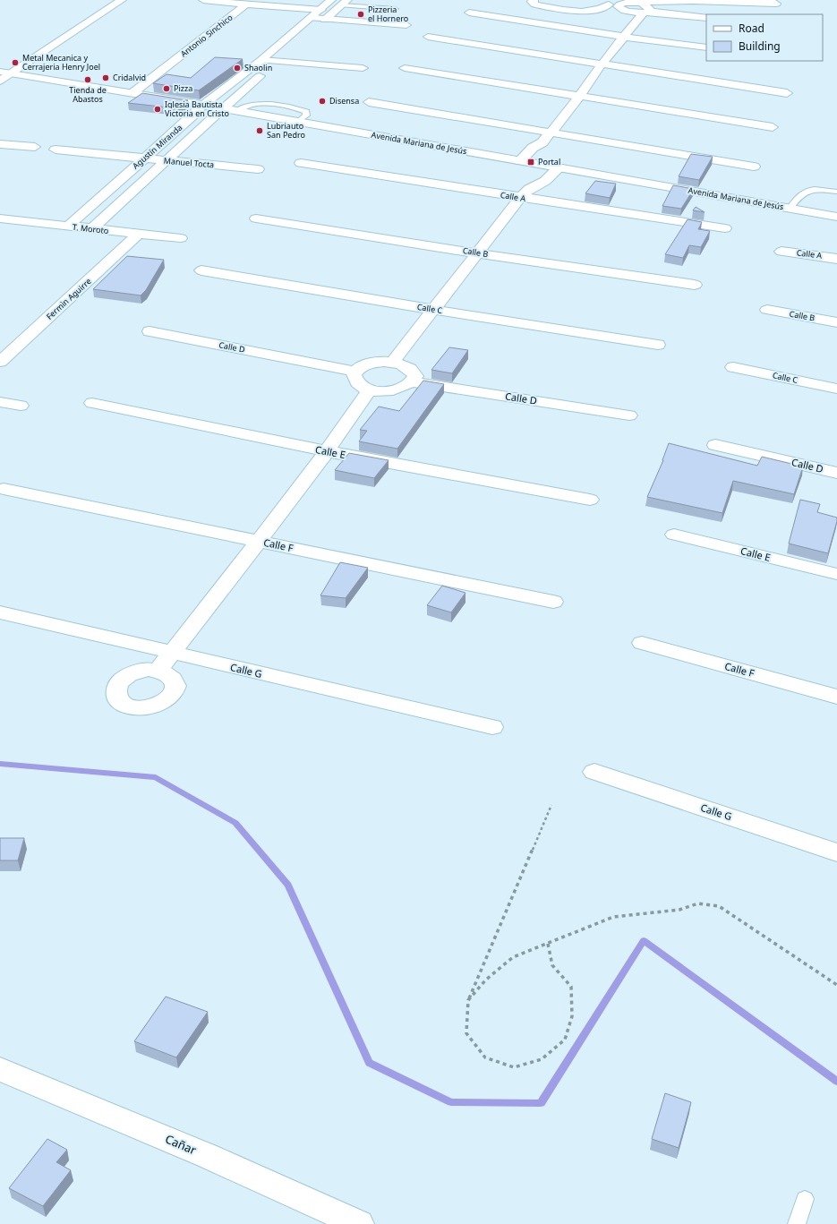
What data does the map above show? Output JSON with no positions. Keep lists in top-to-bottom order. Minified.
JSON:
{"streets":{"street":["Antonio Sinchico","Avenida Mariana de Jesús","Agustín Miranda","Manuel Tocta","Calle A","T. Moroto","Calle B","Fermìn Aguirre","Calle C","Calle D","Calle E","Calle F","Calle G","Cañar"]},"crossings":[["Antonio Sinchico","Avenida Mariana de Jesús"],["Avenida Mariana de Jesús","Agustín Miranda"],["Agustín Miranda","Manuel Tocta"],["Agustín Miranda","T. Moroto"],["T. Moroto","Fermìn Aguirre"]],"places":{"other":["Pizzeria el Hornero","Metal Mecanica y Cerrajeria Henry Joel","Shaolin","Cridalvid","Tienda de Abastos","Pizza","Disensa","Iglesia Bautista Victoria en Cristo","Lubriauto San Pedro"],"transit":["Portal"]},"legend":["Road","Building"]}
